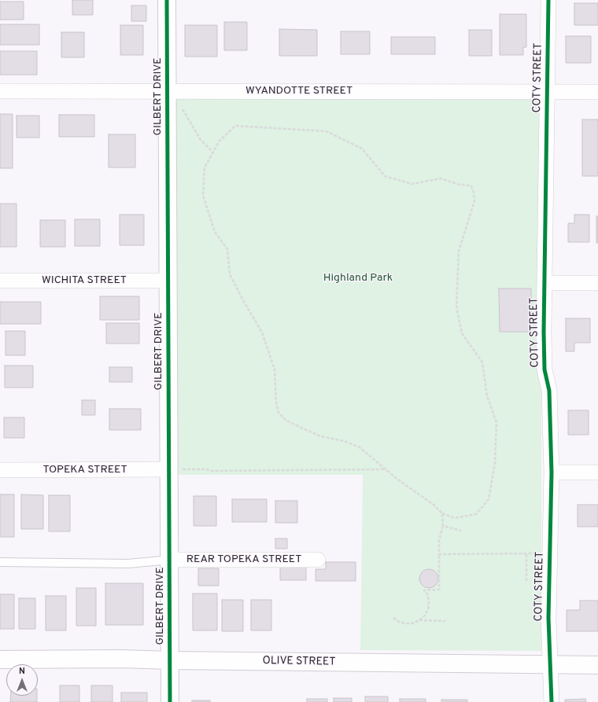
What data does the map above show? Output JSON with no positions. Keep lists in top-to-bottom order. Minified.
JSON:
{"streets":{"street":["COTY STREET","WYANDOTTE STREET","GILBERT DRIVE","WICHITA STREET","TOPEKA STREET","REAR TOPEKA STREET","OLIVE STREET"]},"crossings":[["COTY STREET","WYANDOTTE STREET"],["COTY STREET","OLIVE STREET"],["WYANDOTTE STREET","GILBERT DRIVE"],["GILBERT DRIVE","WICHITA STREET"],["GILBERT DRIVE","TOPEKA STREET"],["GILBERT DRIVE","REAR TOPEKA STREET"],["GILBERT DRIVE","OLIVE STREET"]],"parks":["Highland Park"],"north":"top"}
